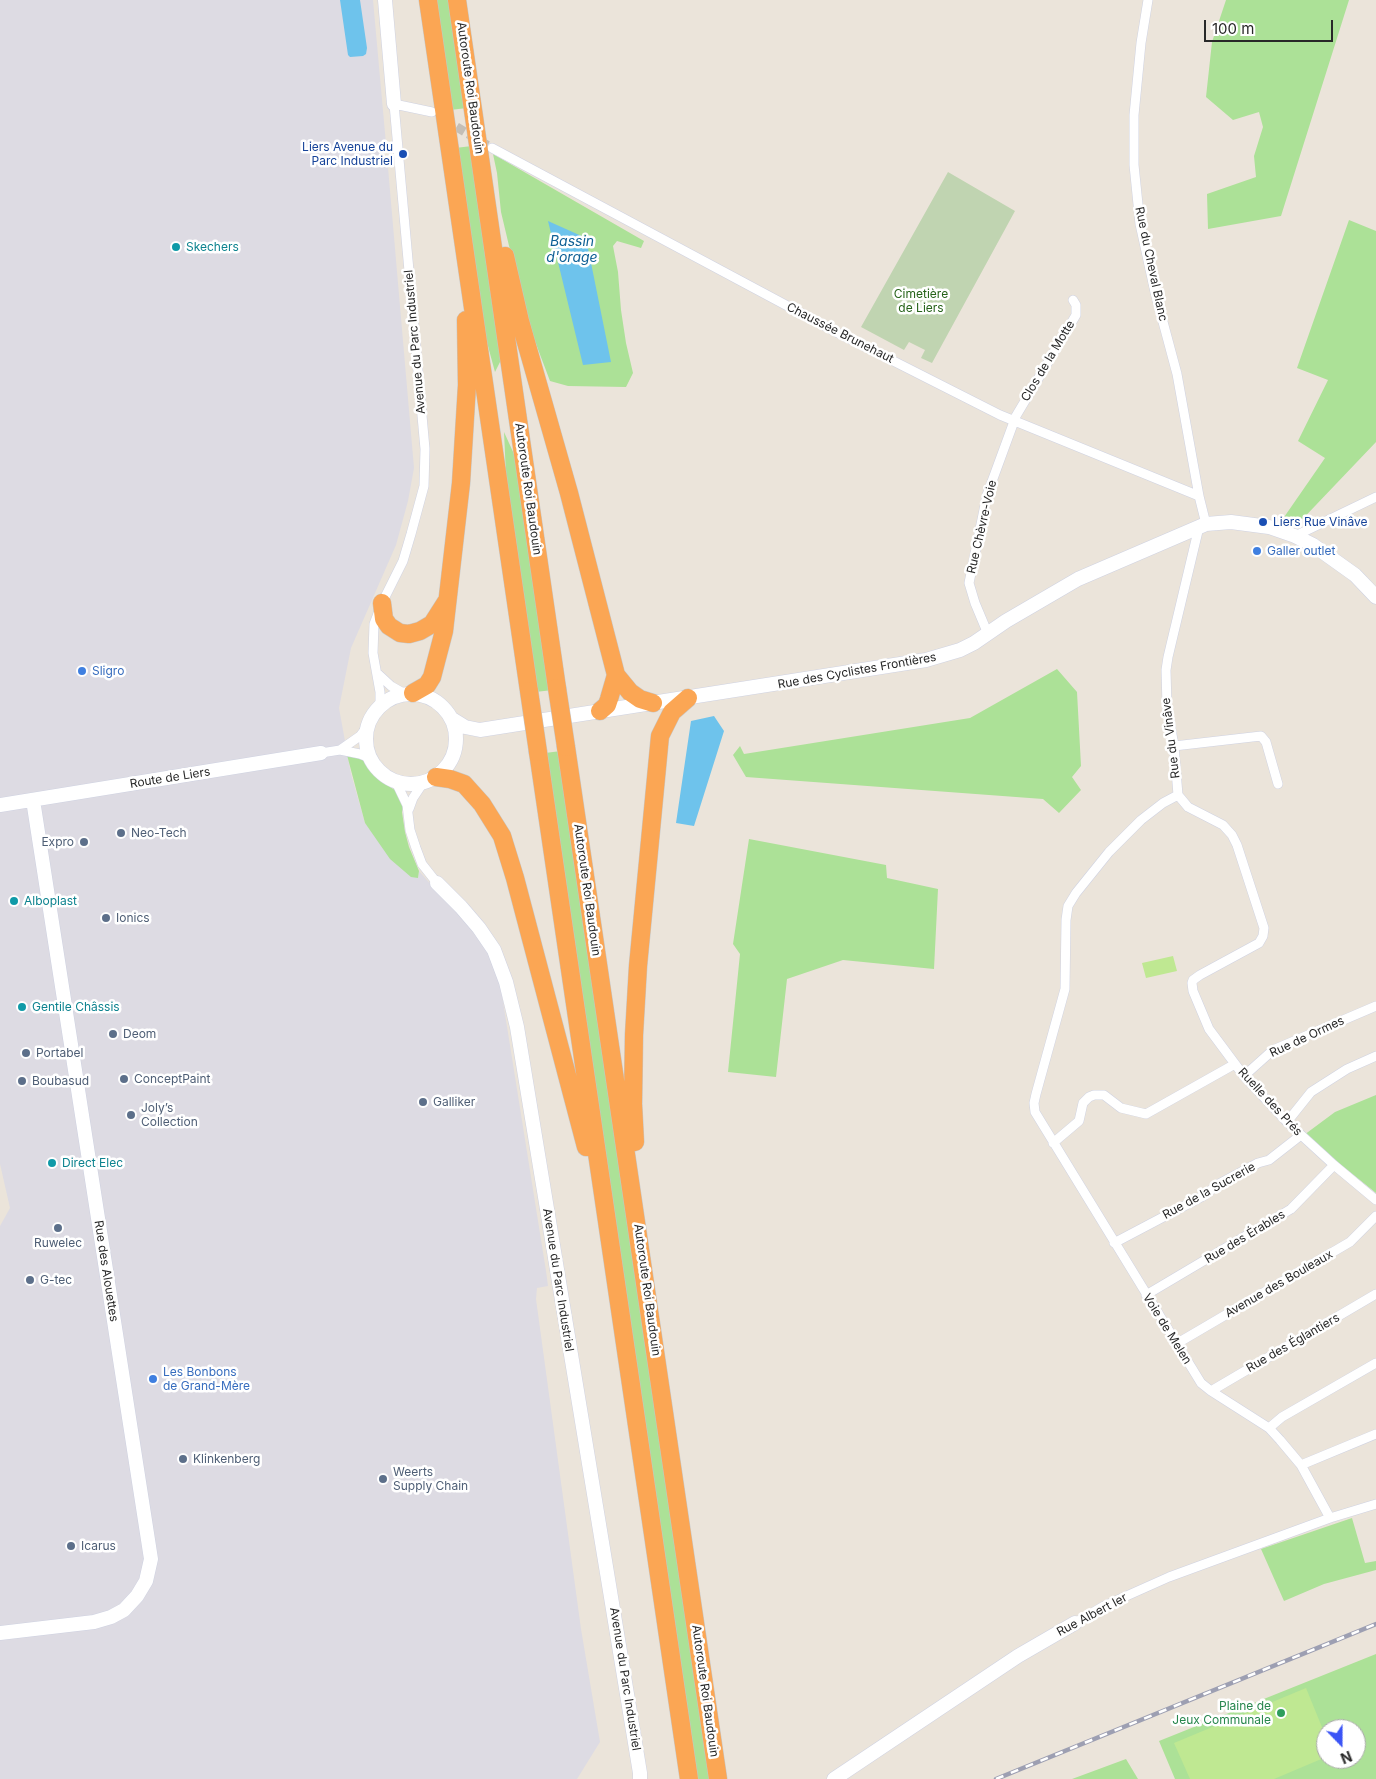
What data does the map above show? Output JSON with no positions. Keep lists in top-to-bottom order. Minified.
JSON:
{"streets":{"highway":["Autoroute Roi Baudouin"],"street":["Rue du Cheval Blanc","Chaussée Brunehaut","Avenue du Parc Industriel","Clos de la Motte","Rue Chèvre-Voie","Rue des Cyclistes Frontières","Rue du Vinâve","Route de Liers","Rue de Ormes","Ruelle des Prés","Rue de la Sucrerie","Rue des Érables","Rue des Alouettes","Avenue des Bouleaux","Voie de Melen","Rue des Églantiers","Rue Albert Ier"]},"crossings":[["Rue du Cheval Blanc","Chaussée Brunehaut"],["Rue du Cheval Blanc","Rue des Cyclistes Frontières"],["Rue du Cheval Blanc","Rue du Vinâve"],["Chaussée Brunehaut","Clos de la Motte"],["Chaussée Brunehaut","Rue Chèvre-Voie"],["Avenue du Parc Industriel","Rue des Cyclistes Frontières"],["Avenue du Parc Industriel","Route de Liers"],["Clos de la Motte","Rue Chèvre-Voie"],["Rue Chèvre-Voie","Rue des Cyclistes Frontières"],["Rue des Cyclistes Frontières","Rue du Vinâve"],["Rue des Cyclistes Frontières","Route de Liers"],["Rue du Vinâve","Ruelle des Prés"],["Rue du Vinâve","Voie de Melen"],["Route de Liers","Rue des Alouettes"],["Rue de Ormes","Ruelle des Prés"],["Ruelle des Prés","Rue de la Sucrerie"],["Ruelle des Prés","Rue des Érables"],["Rue de la Sucrerie","Voie de Melen"],["Rue des Érables","Voie de Melen"],["Avenue des Bouleaux","Voie de Melen"],["Voie de Melen","Rue des Églantiers"],["Voie de Melen","Rue Albert Ier"]],"water":["Bassin d'orage"],"parks":["Cimetière de Liers"],"places":["Liers Avenue du Parc Industriel","Skechers","Liers Rue Vinâve","Galler outlet","Sligro","Neo-Tech","Expro","Alboplast","Ionics","Gentile Châssis","Deom","Portabel","ConceptPaint","Boubasud","Galliker","Joly’s Collection","Direct Elec","Ruwelec","G-tec","Les Bonbons de Grand-Mère","Klinkenberg","Weerts Supply Chain","Icarus","Plaine de Jeux Communale"],"scale_bar":"100 m","north":"bottom"}
